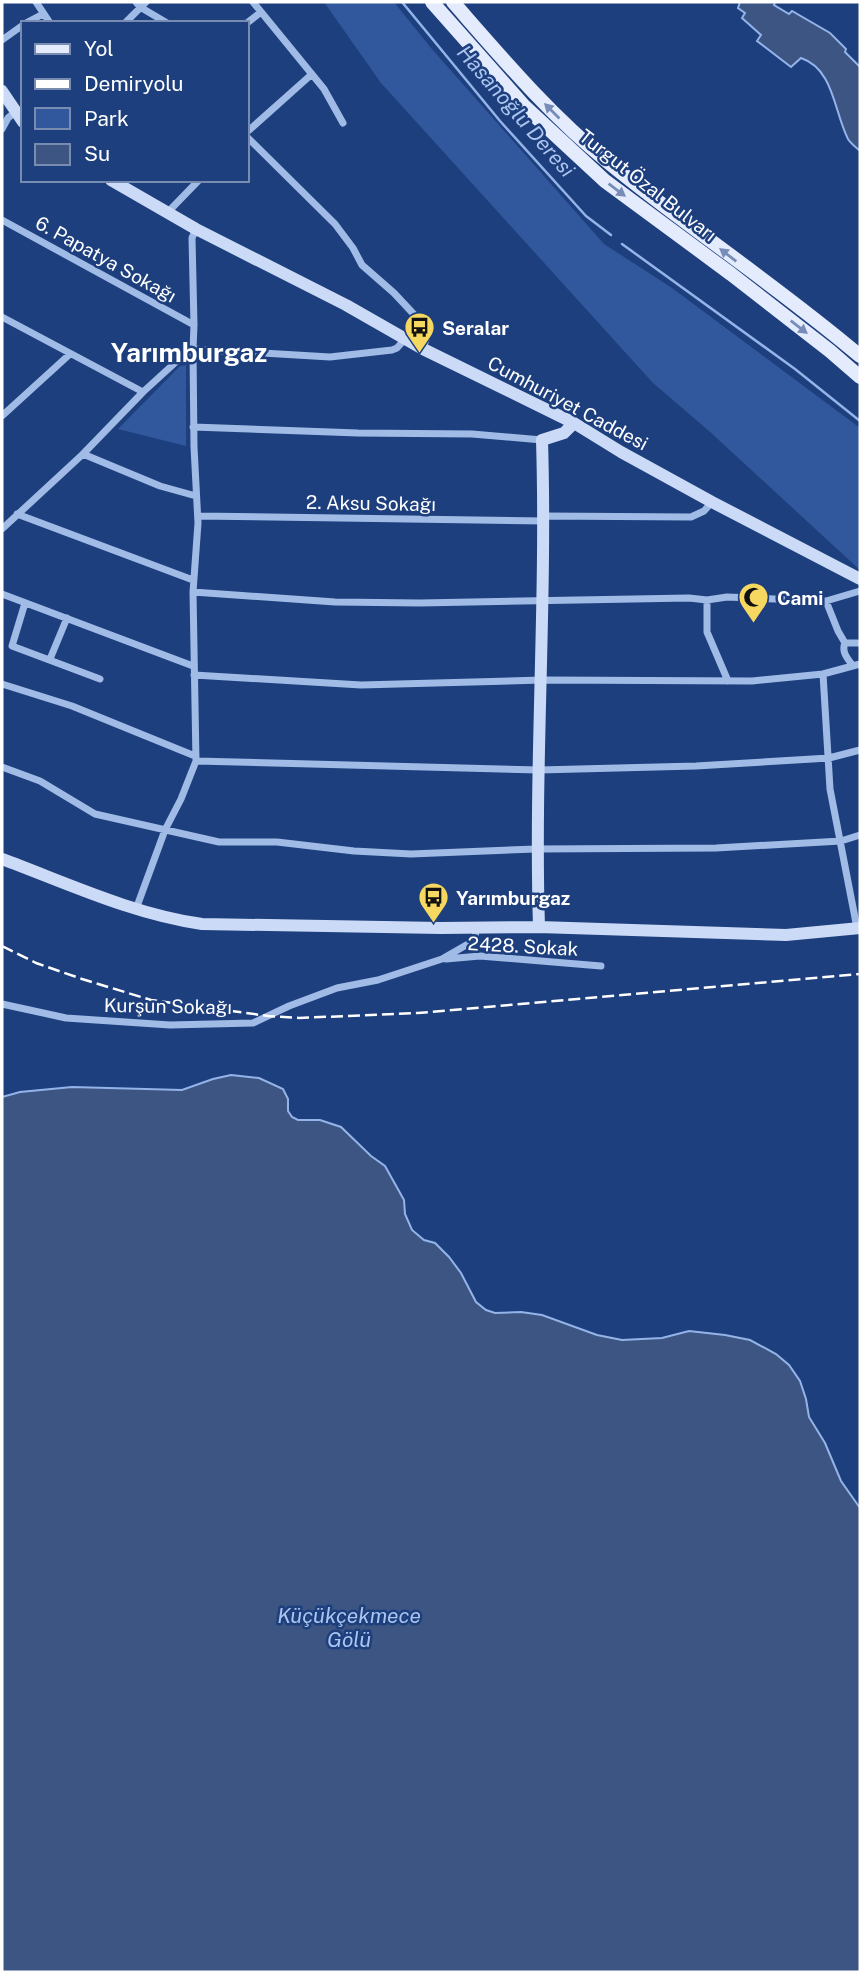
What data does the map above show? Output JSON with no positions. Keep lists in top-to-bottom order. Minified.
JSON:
{"streets":{"main road":["Turgut Özal Bulvarı"],"street":["6. Papatya Sokağı","Cumhuriyet Caddesi","2. Aksu Sokağı","2428. Sokak","Kurşun Sokağı"]},"crossings":[["Cumhuriyet Caddesi","2. Aksu Sokağı"],["2428. Sokak","Kurşun Sokağı"]],"districts":["Yarımburgaz"],"water":["Hasanoğlu Deresi","Küçükçekmece Gölü"],"places":{"bus stop":["Seralar","Yarımburgaz"],"mosque":["Cami"]},"legend":["Yol","Demiryolu","Park","Su"]}
